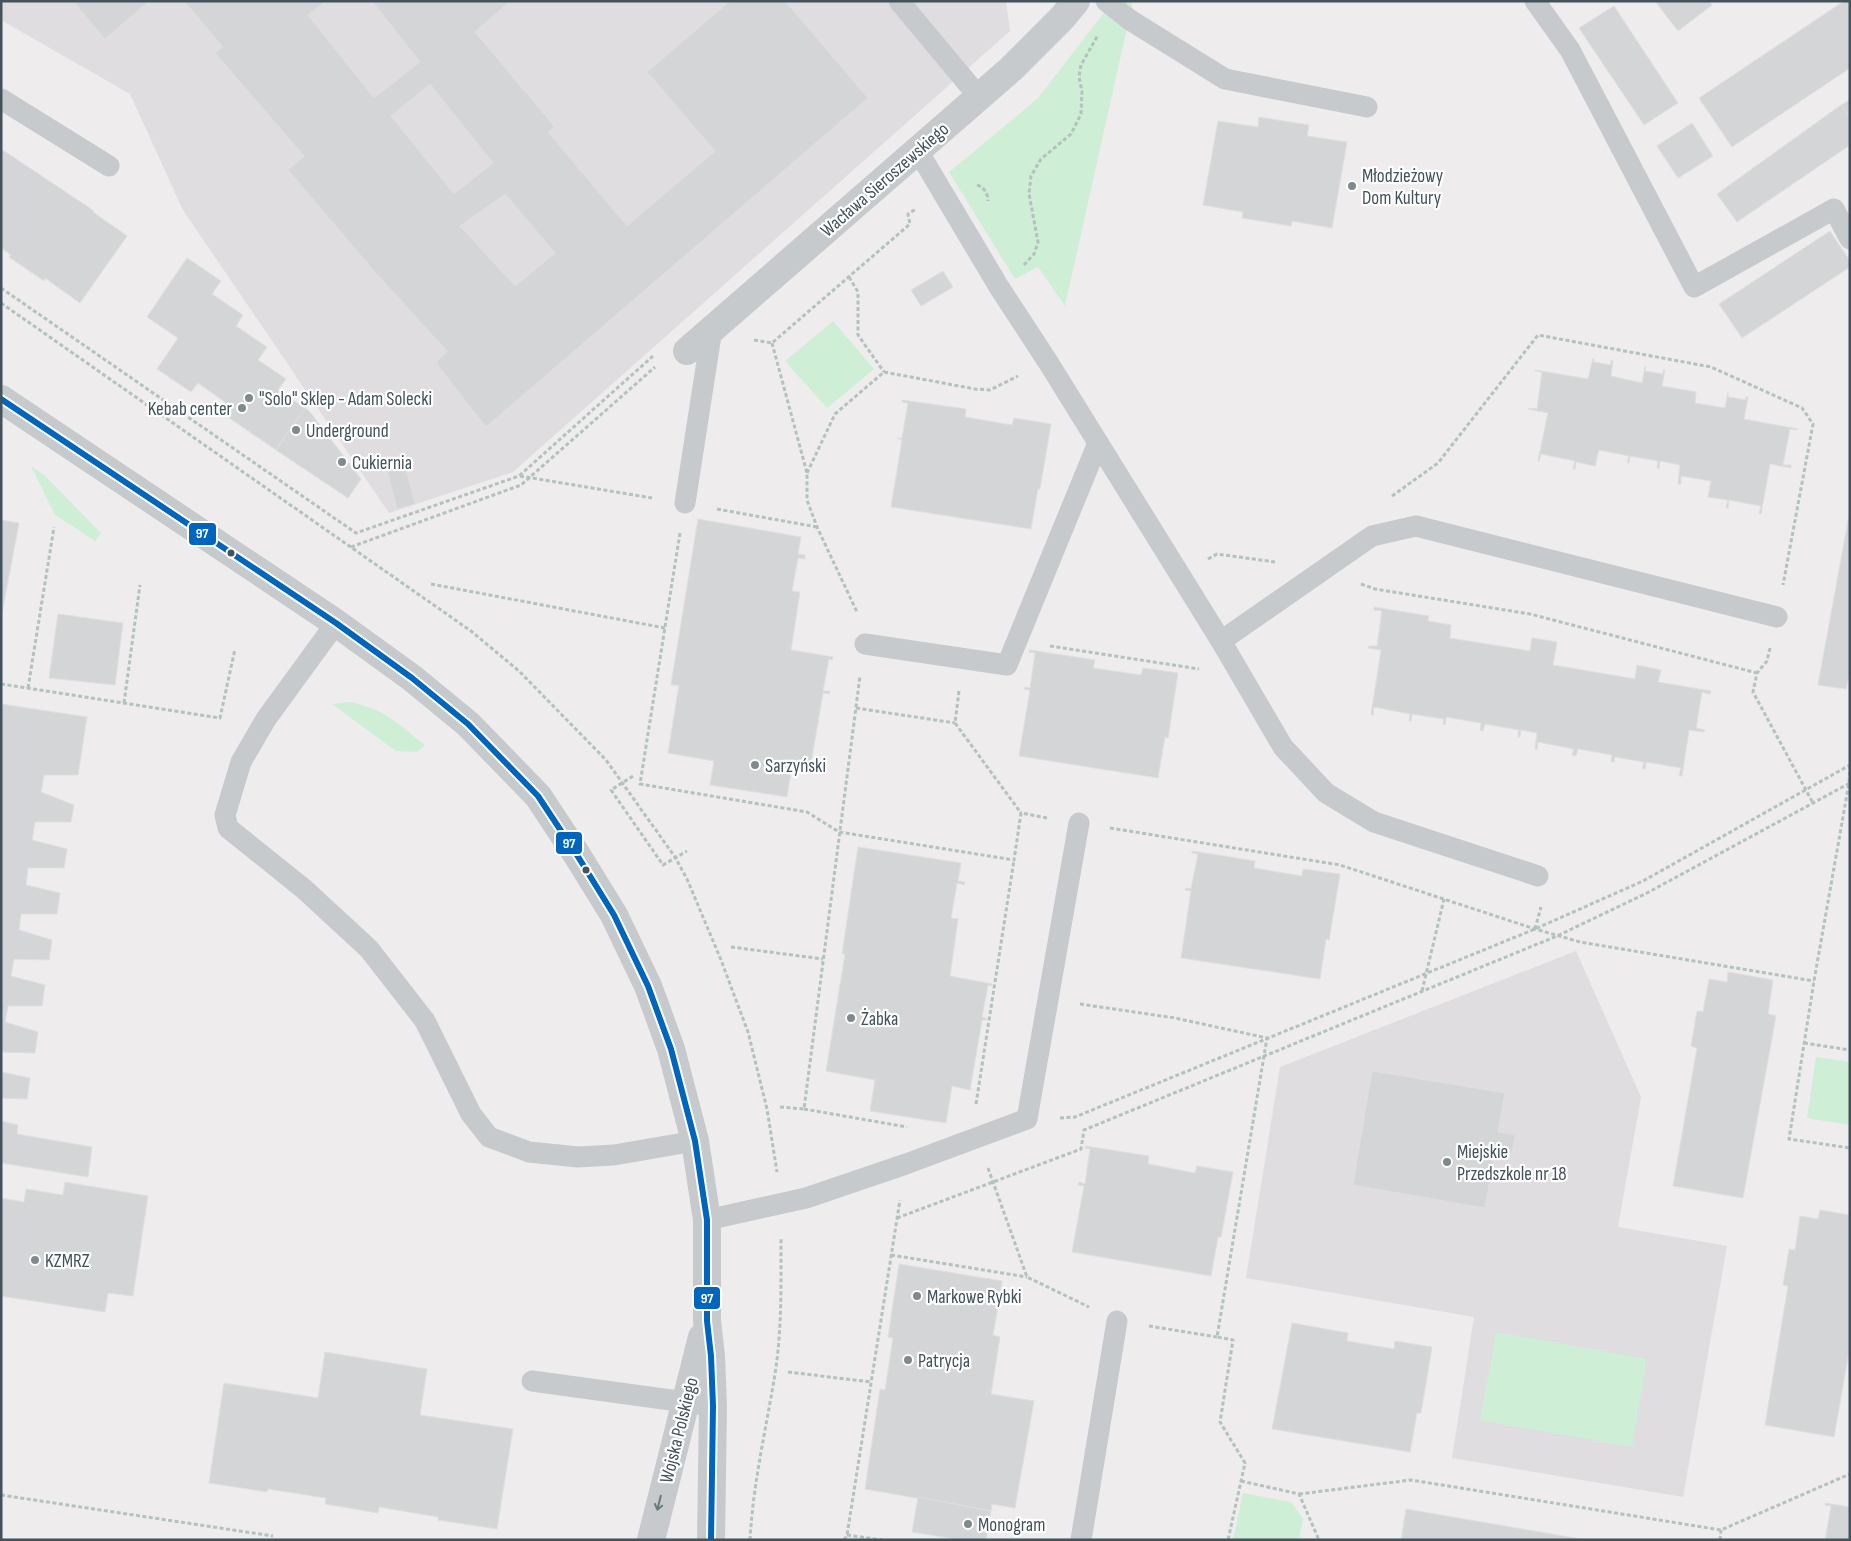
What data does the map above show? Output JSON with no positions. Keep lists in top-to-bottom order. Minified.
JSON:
{"streets":{"street":["Wacława Sieroszewskiego","Wojska Polskiego"]},"places":["Młodzieżowy Dom Kultury","\"Solo\" Sklep - Adam Solecki","Kebab center","Underground","Cukiernia","Sarzyński","Żabka","Miejskie Przedszkole nr 18","KZMRZ","Markowe Rybki","Patrycja","Monogram"],"lines":["transit line 97"]}
